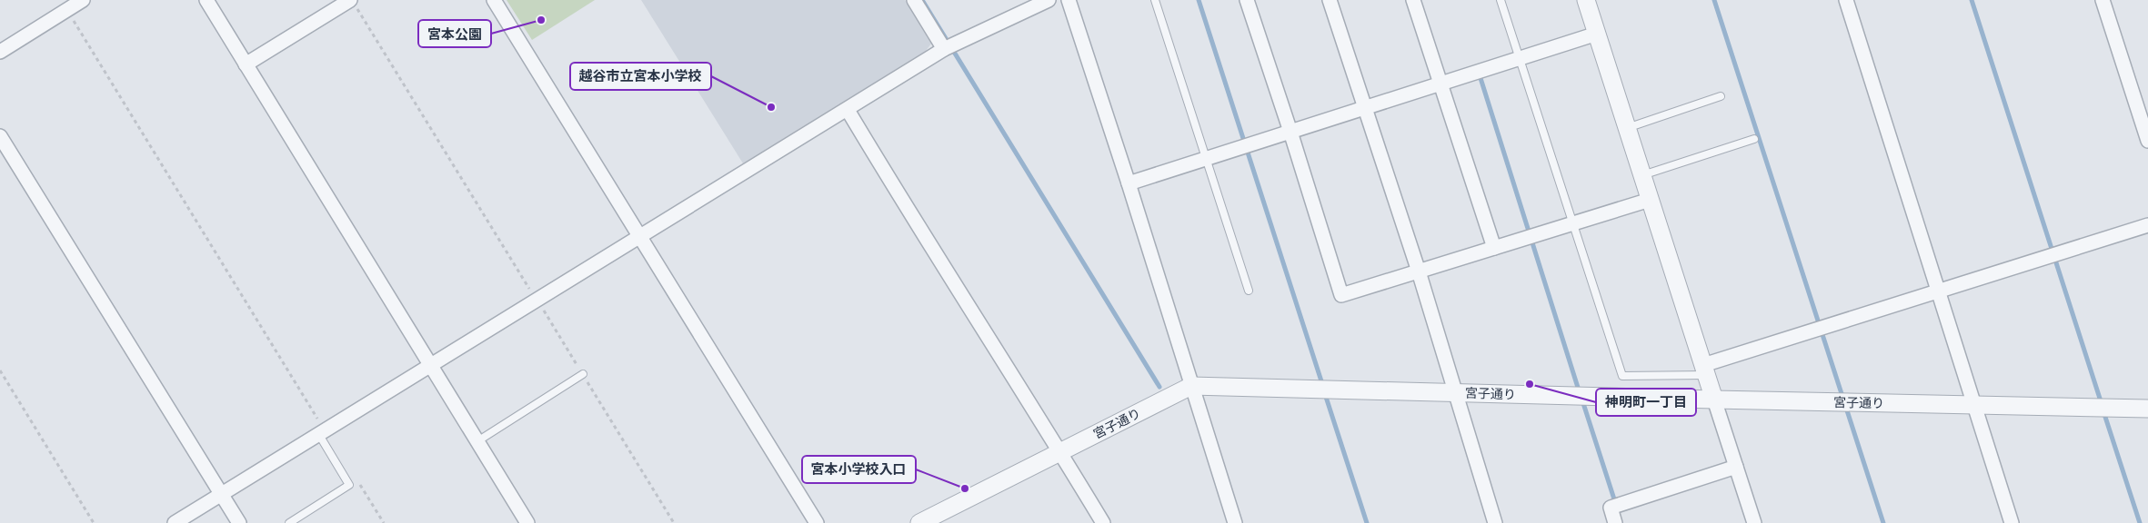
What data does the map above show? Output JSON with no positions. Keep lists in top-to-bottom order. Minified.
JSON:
{"streets":{"street":["宮子通り"]},"places":["宮本公園","越谷市立宮本小学校","神明町一丁目","宮本小学校入口"]}
